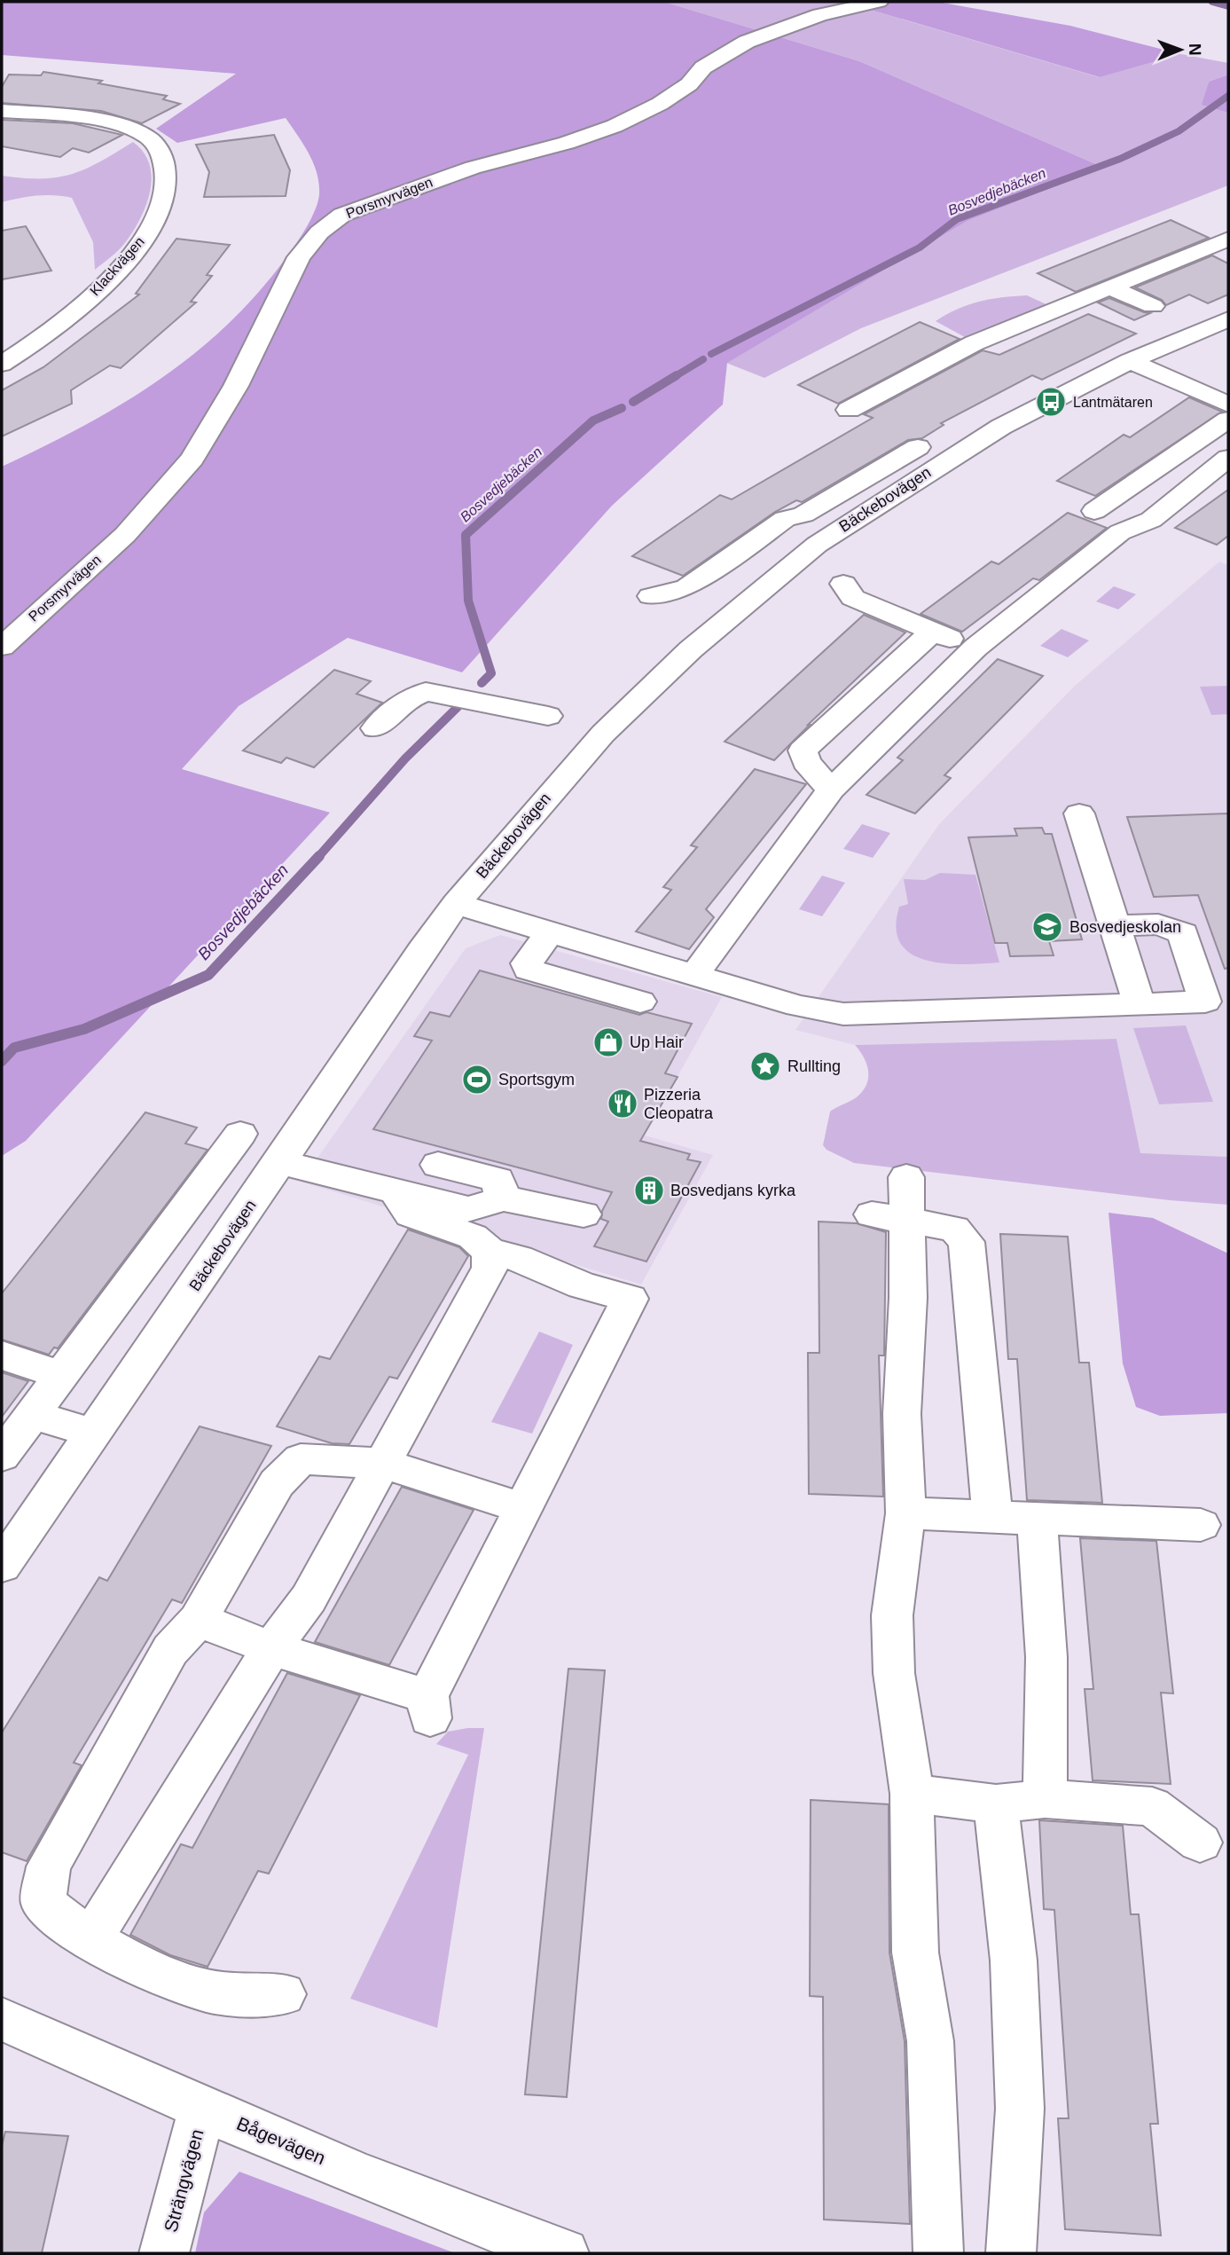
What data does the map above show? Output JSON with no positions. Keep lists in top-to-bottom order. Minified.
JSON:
{"streets":{"street":["Porsmyrvägen","Klackvägen","Bäckebovägen","Bågevägen","Strängvägen"]},"crossings":[["Bågevägen","Strängvägen"]],"water":["Bosvedjebäcken"],"places":{"bus stop":["Lantmätaren"],"school or university":["Bosvedjeskolan"],"shop":["Up Hair"],"place":["Rullting"],"sports":["Sportsgym"],"restaurant":["Pizzeria Cleopatra"],"building":["Bosvedjans kyrka"]},"north":"right"}
